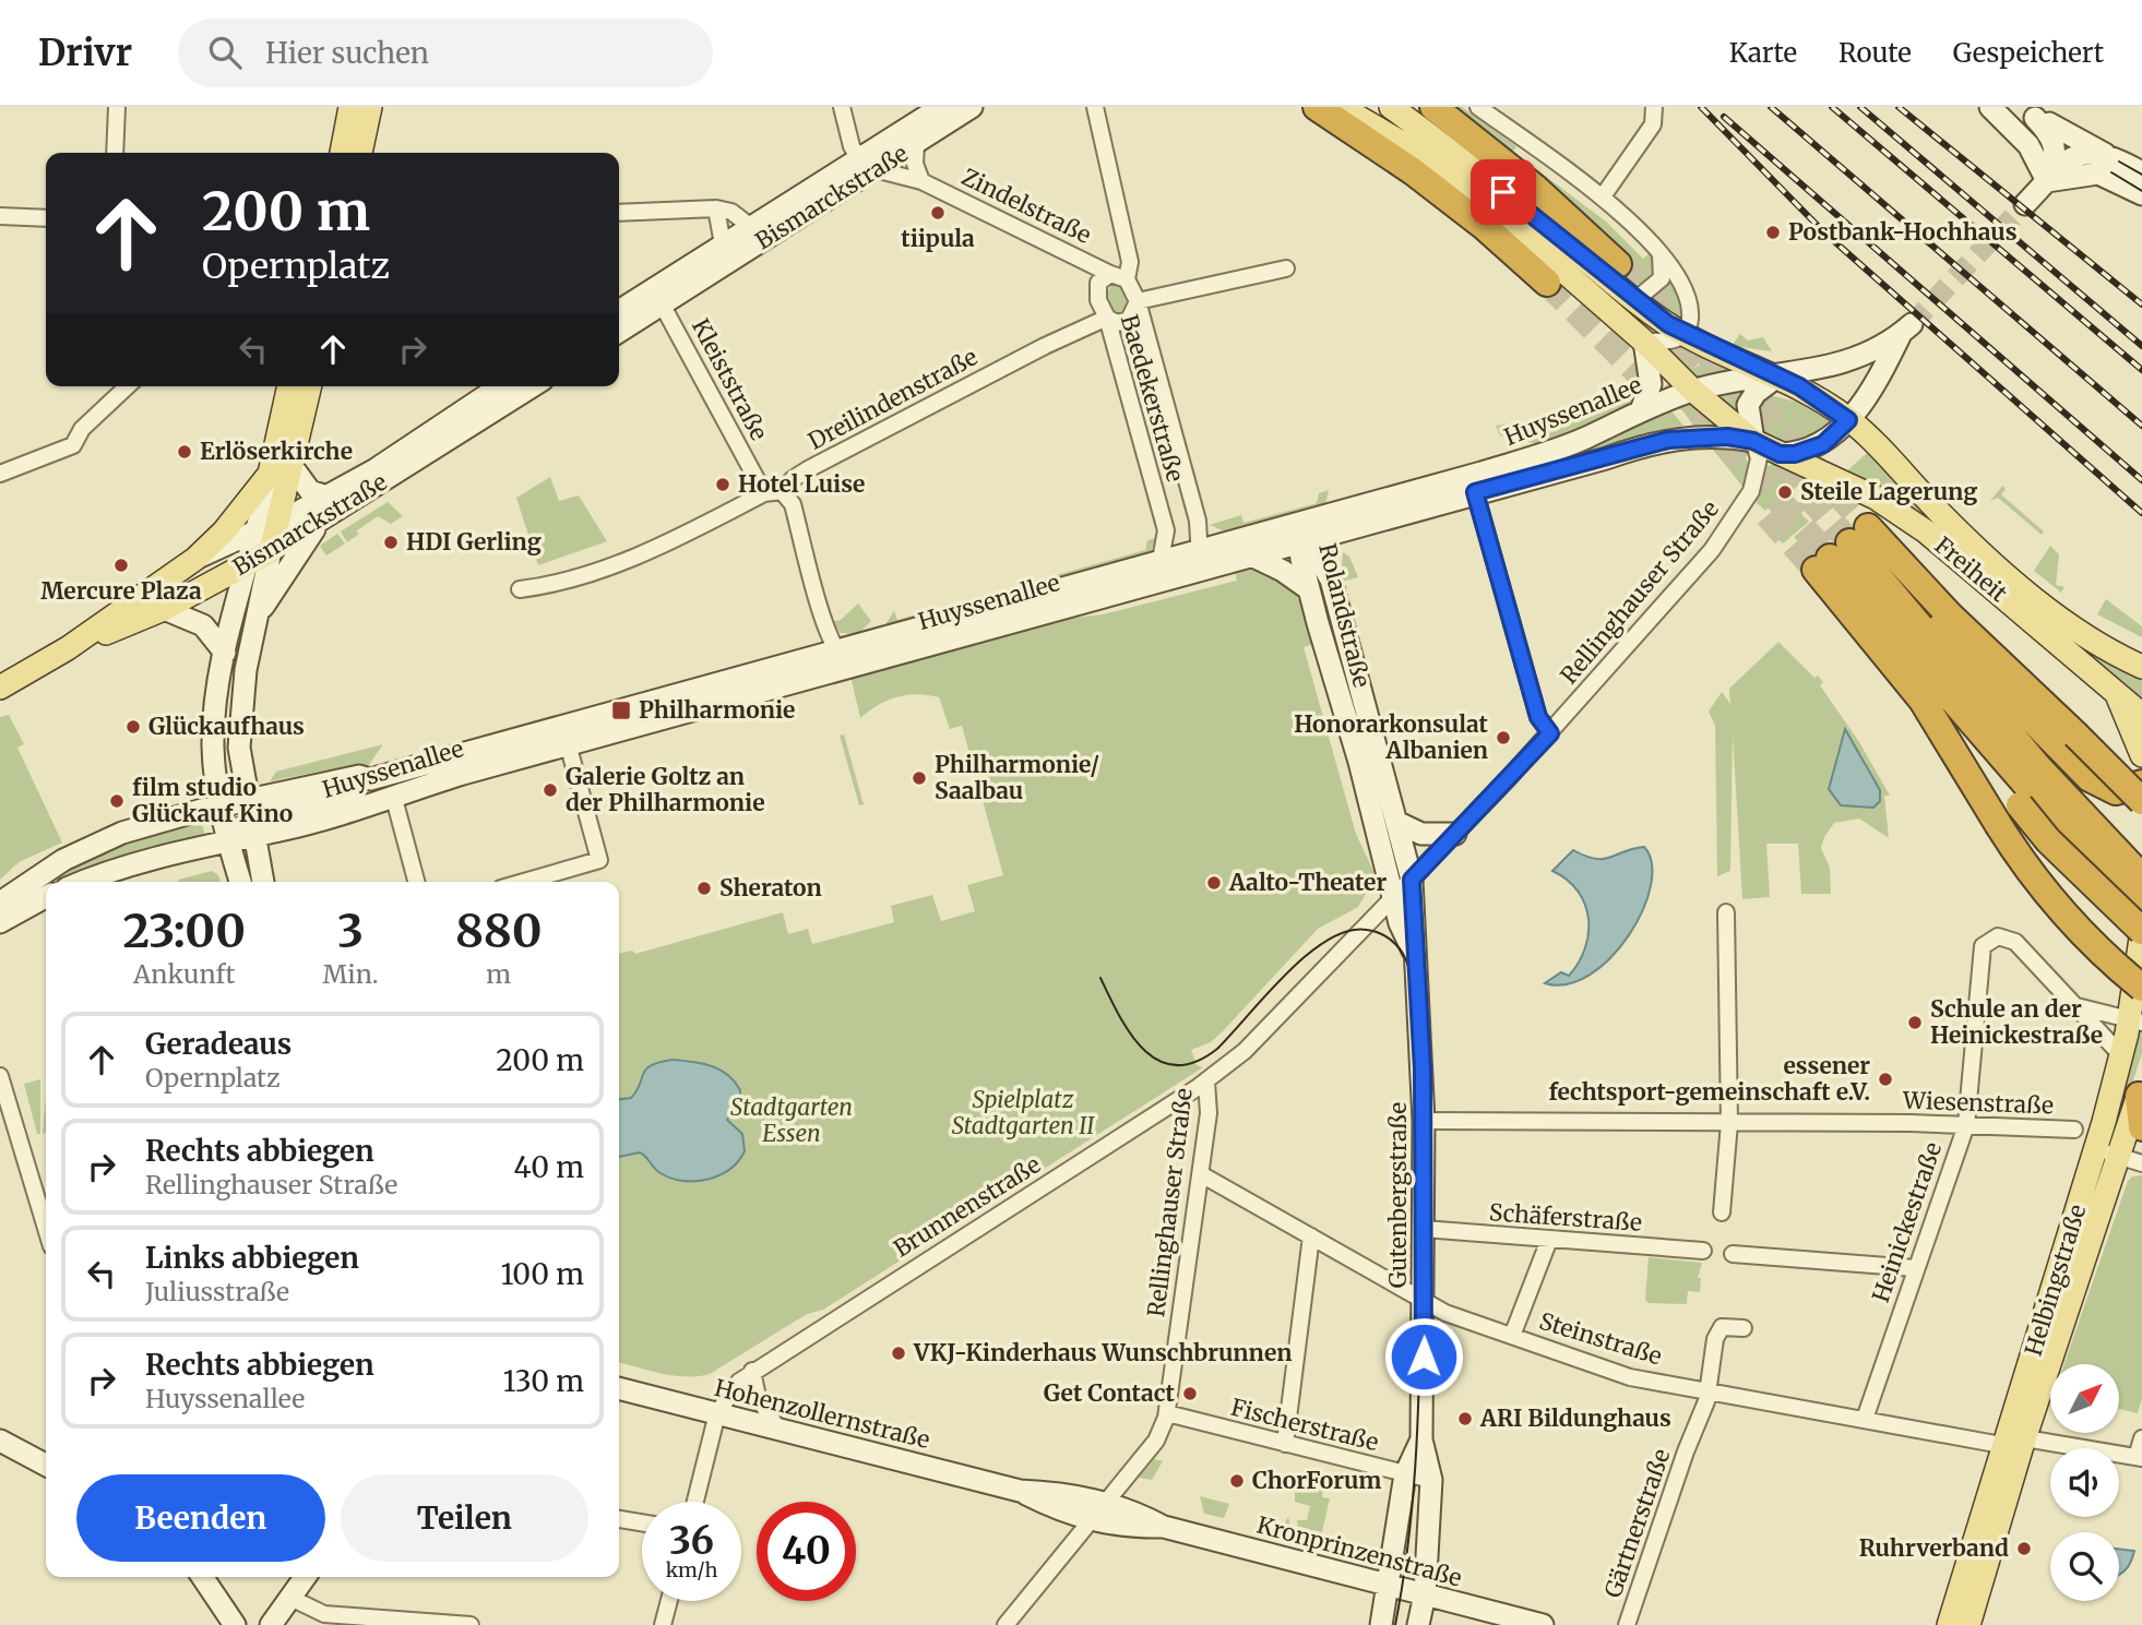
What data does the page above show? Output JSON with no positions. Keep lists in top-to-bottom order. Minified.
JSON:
{"streets":{"main road":["Bismarckstraße","Freiheit","Helbingstraße"],"street":["Zindelstraße","Kleiststraße","Baedekerstraße","Dreilindenstraße","Huyssenallee","Rellinghauser Straße","Rolandstraße","Wiesenstraße","Gutenbergstraße","Brunnenstraße","Schäferstraße","Heinickestraße","Steinstraße","Hohenzollernstraße","Fischerstraße","Gärtnerstraße","Kronprinzenstraße"]},"crossings":[["Bismarckstraße","Zindelstraße"],["Bismarckstraße","Kleiststraße"],["Zindelstraße","Baedekerstraße"],["Zindelstraße","Dreilindenstraße"],["Baedekerstraße","Dreilindenstraße"],["Baedekerstraße","Huyssenallee"],["Huyssenallee","Freiheit"],["Huyssenallee","Rellinghauser Straße"],["Huyssenallee","Rolandstraße"],["Freiheit","Rellinghauser Straße"],["Rellinghauser Straße","Rolandstraße"],["Rellinghauser Straße","Gutenbergstraße"],["Rellinghauser Straße","Brunnenstraße"],["Rellinghauser Straße","Steinstraße"],["Rellinghauser Straße","Hohenzollernstraße"],["Rellinghauser Straße","Fischerstraße"],["Rellinghauser Straße","Kronprinzenstraße"],["Rolandstraße","Gutenbergstraße"],["Wiesenstraße","Gutenbergstraße"],["Wiesenstraße","Heinickestraße"],["Gutenbergstraße","Schäferstraße"],["Gutenbergstraße","Steinstraße"],["Gutenbergstraße","Fischerstraße"],["Gutenbergstraße","Kronprinzenstraße"],["Brunnenstraße","Hohenzollernstraße"],["Heinickestraße","Steinstraße"],["Helbingstraße","Steinstraße"],["Steinstraße","Gärtnerstraße"],["Hohenzollernstraße","Kronprinzenstraße"]],"parks":["Spielplatz Stadtgarten II","Stadtgarten Essen"],"places":{"other":["tiipula","Postbank-Hochhaus","Erlöserkirche","Hotel Luise","Steile Lagerung","HDI Gerling","Mercure Plaza","Glückaufhaus","Honorarkonsulat Albanien","Philharmonie/ Saalbau","Galerie Goltz an der Philharmonie","film studio Glückauf Kino","Aalto-Theater","Sheraton","Schule an der Heinickestraße","essener fechtsport-gemeinschaft e.V.","VKJ-Kinderhaus Wunschbrunnen","Get Contact","ARI Bildunghaus","ChorForum","Ruhrverband"],"transit":["Philharmonie"]},"north":"top right","page":{"header":"Drivr","search":"Hier suchen","nav":["Karte","Route","Gespeichert"],"turn":["200 m","Opernplatz"],"eta":["23:00","Ankunft","3","Min.","880","m"],"list":[{"name":"Geradeaus","note":"Opernplatz","value":"200 m"},{"name":"Rechts abbiegen","note":"Rellinghauser Straße","value":"40 m"},{"name":"Links abbiegen","note":"Juliusstraße","value":"100 m"},{"name":"Rechts abbiegen","note":"Huyssenallee","value":"130 m"}],"buttons":["Beenden","Teilen"],"speed":"36 km/h","limit":"40"}}
